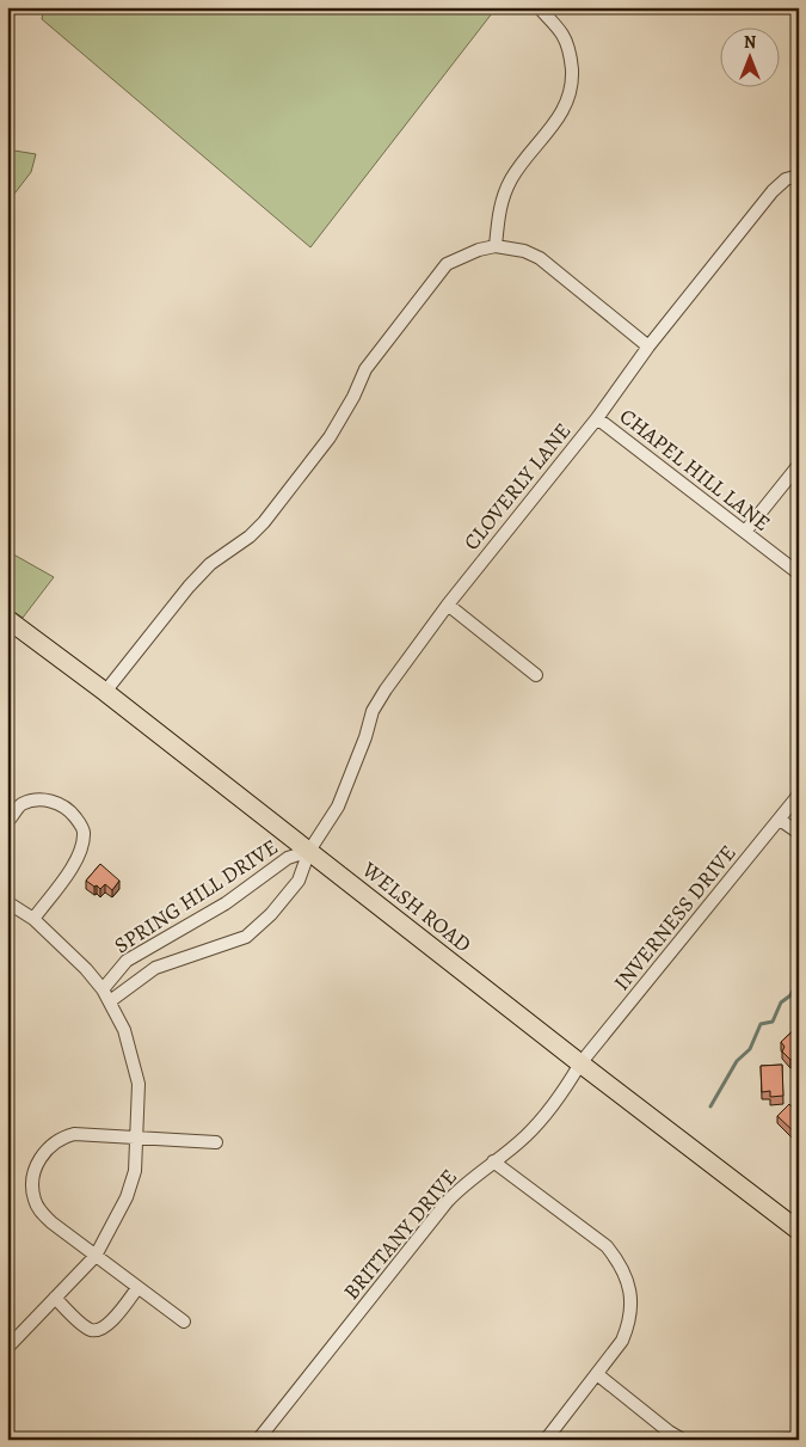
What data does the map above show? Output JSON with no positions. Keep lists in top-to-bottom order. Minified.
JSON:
{"streets":{"main road":["WELSH ROAD"],"street":["CHAPEL HILL LANE","CLOVERLY LANE","SPRING HILL DRIVE","INVERNESS DRIVE","BRITTANY DRIVE"]},"crossings":[["CHAPEL HILL LANE","CLOVERLY LANE"],["CLOVERLY LANE","SPRING HILL DRIVE"],["CLOVERLY LANE","WELSH ROAD"],["SPRING HILL DRIVE","WELSH ROAD"],["WELSH ROAD","INVERNESS DRIVE"],["WELSH ROAD","BRITTANY DRIVE"],["INVERNESS DRIVE","BRITTANY DRIVE"]],"north":"top"}
